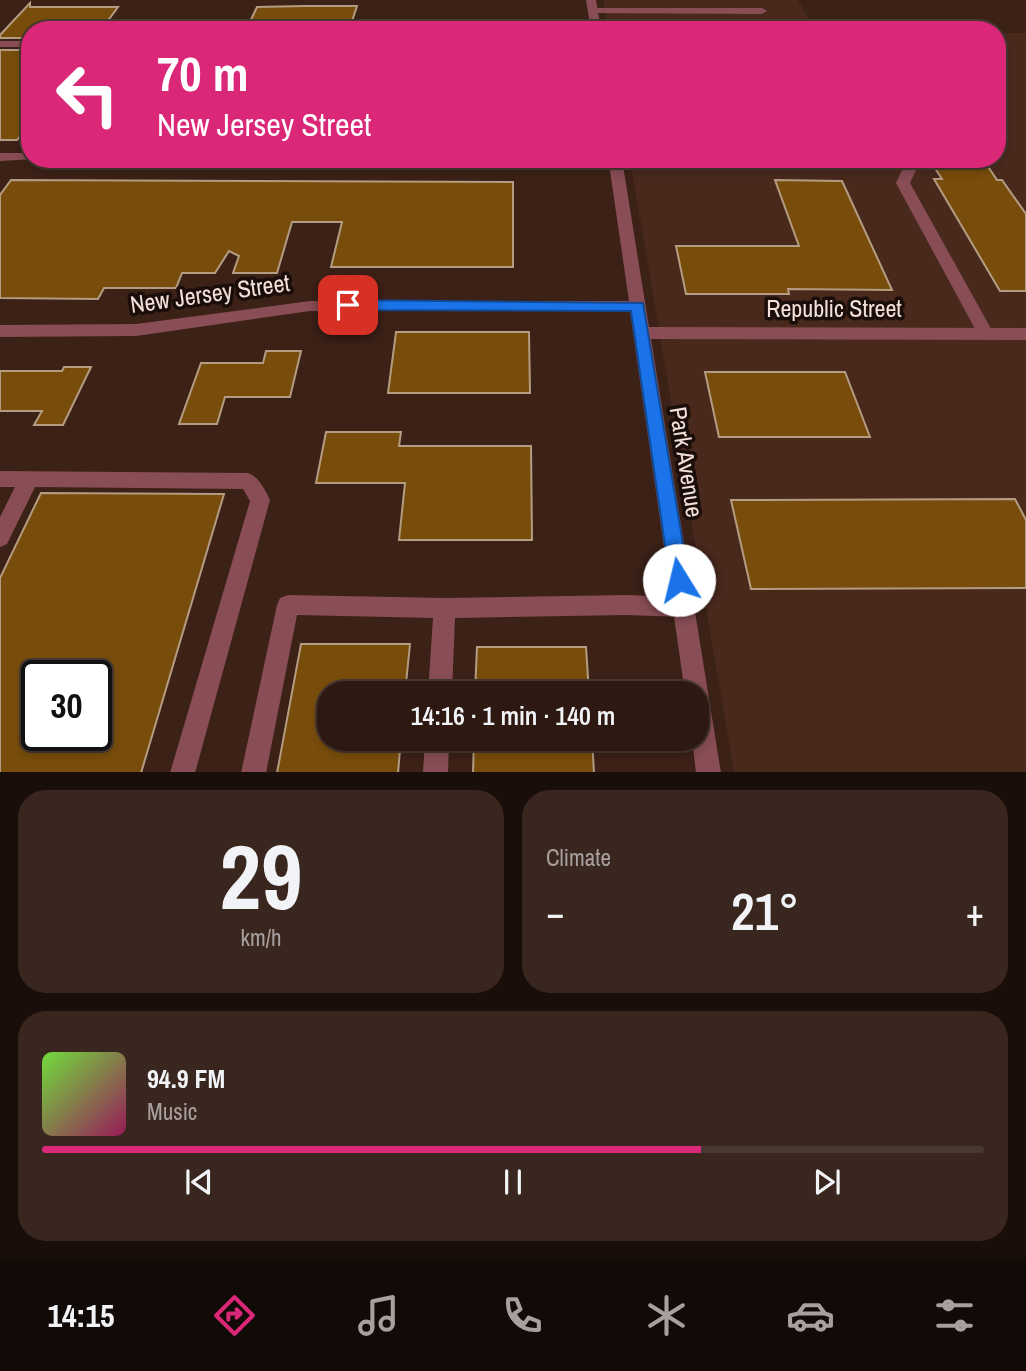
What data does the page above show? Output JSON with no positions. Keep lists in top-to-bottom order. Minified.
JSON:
{"streets":{"street":["New Jersey Street","Republic Street","Park Avenue"]},"crossings":[["New Jersey Street","Park Avenue"],["Republic Street","Park Avenue"]],"page":{"turn":["70 m","New Jersey Street"],"limit":"30","trip":"14:16 · 1 min · 140 m","tile":[["29","km/h"],"Climate"],"heat":["−","21°","+"],"song":["94.9 FM","Music"],"tabs":"14:15"}}
